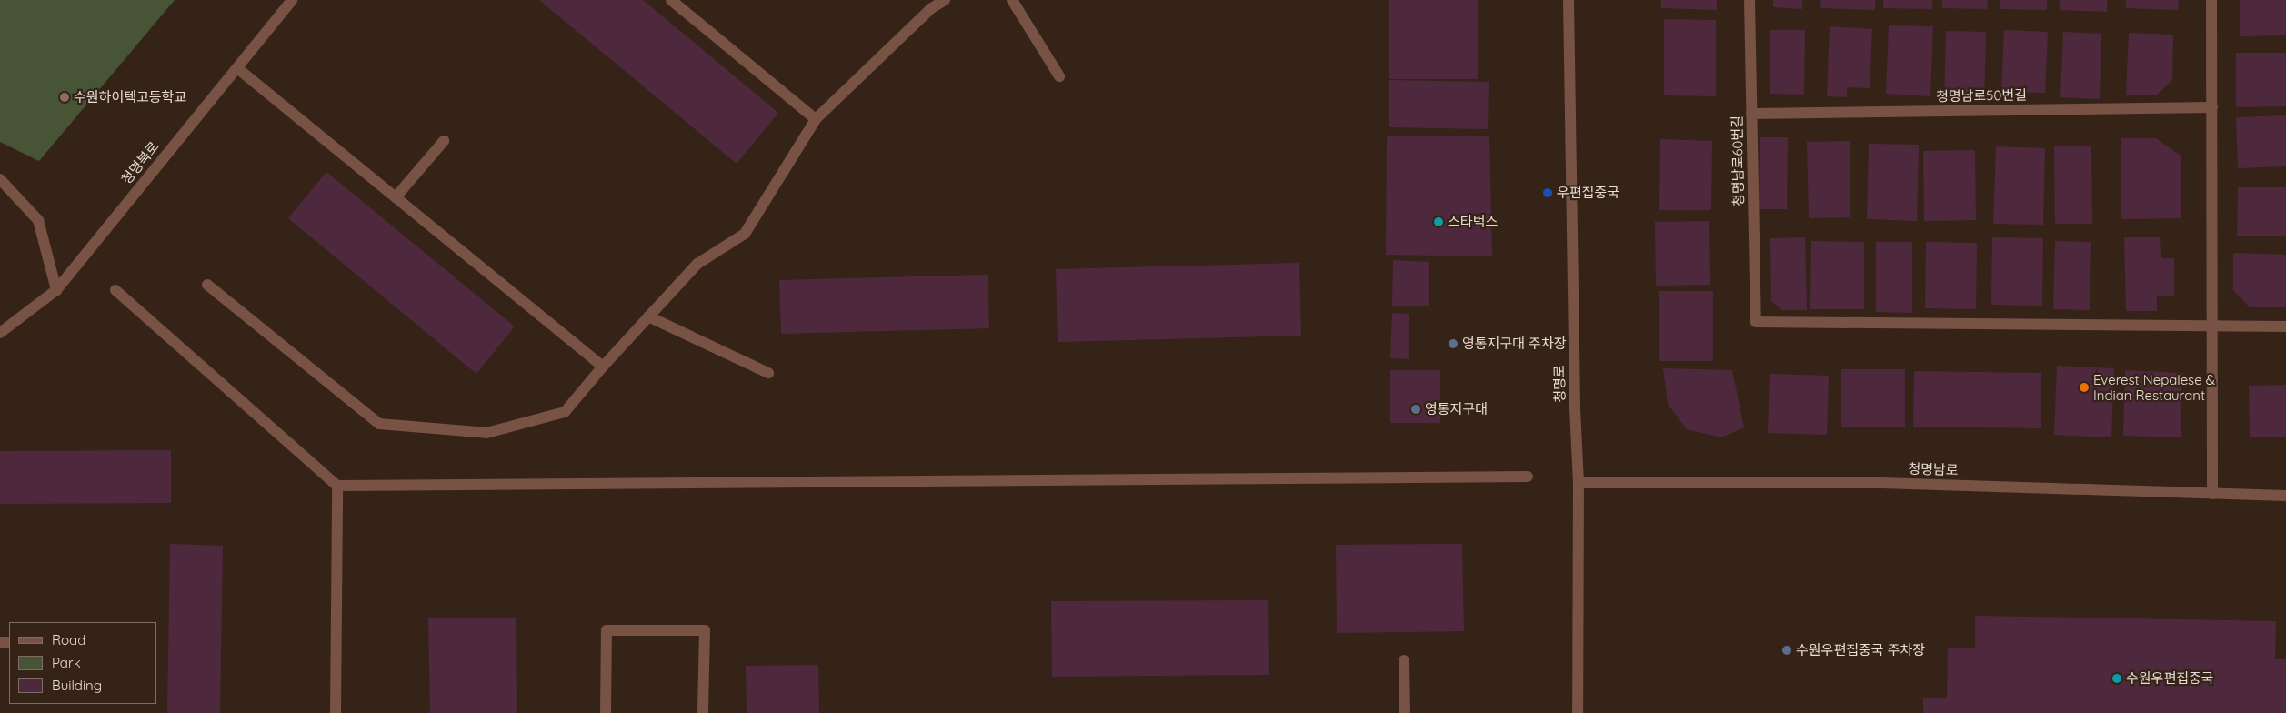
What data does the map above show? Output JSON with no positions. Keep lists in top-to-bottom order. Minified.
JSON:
{"streets":{"street":["청명남로50번길","청명남로60번길","청명북로","청명로","청명남로"]},"crossings":[["청명남로50번길","청명남로60번길"],["청명로","청명남로"]],"places":["수원하이텍고등학교","우편집중국","스타벅스","영통지구대 주차장","Everest Nepalese & Indian Restaurant","영통지구대","수원우편집중국 주차장","수원우편집중국"],"legend":["Road","Park","Building"]}
